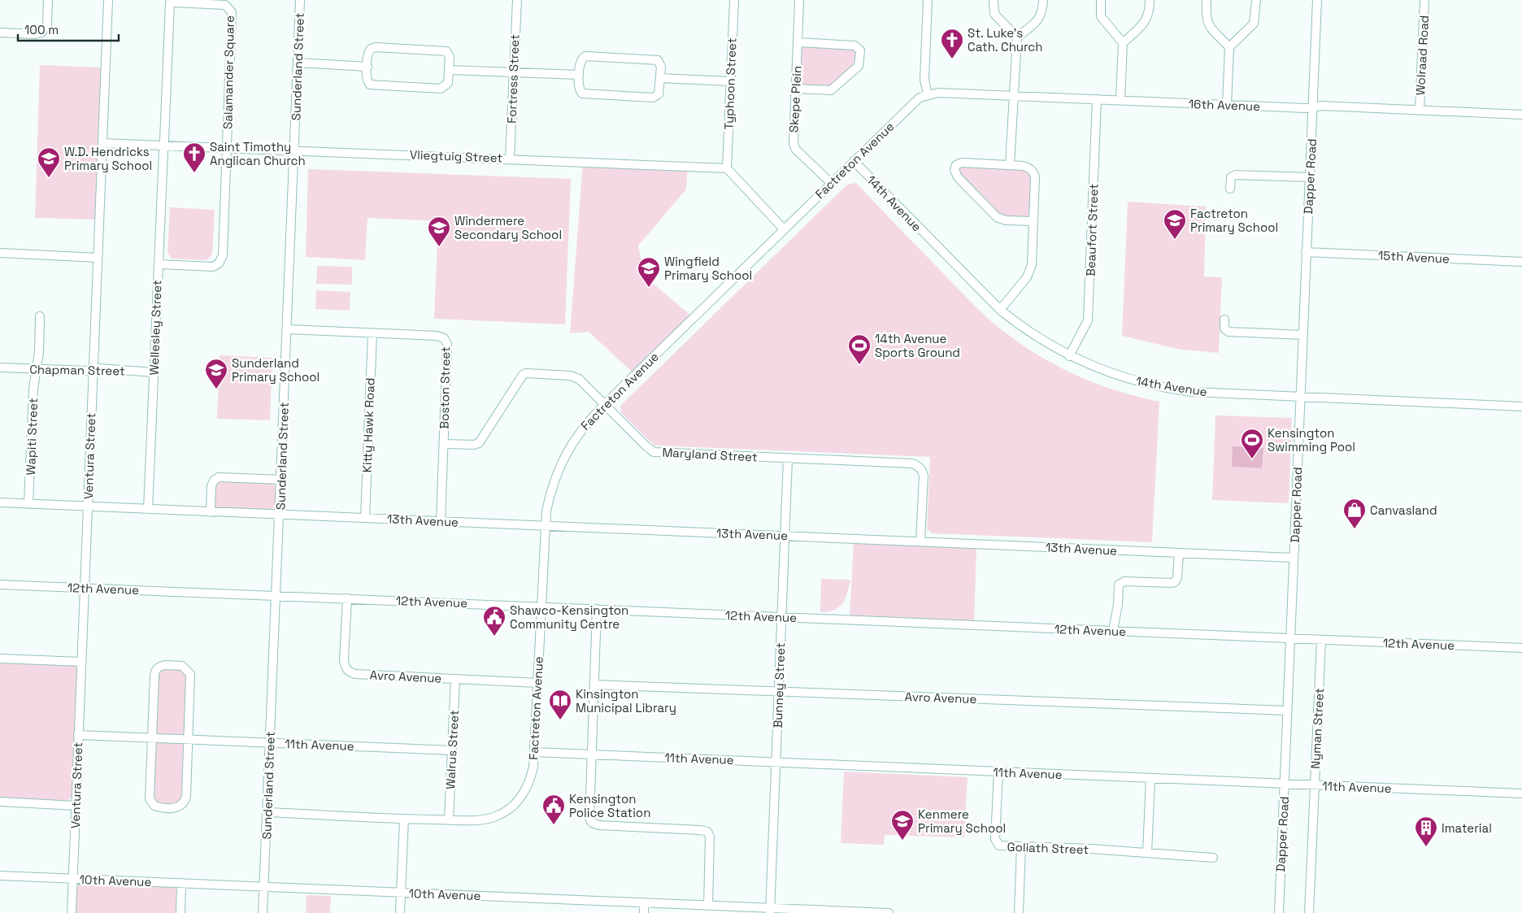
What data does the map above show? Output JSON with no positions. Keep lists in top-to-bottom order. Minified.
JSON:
{"streets":{"street":["Wolraad Road","Sunderland Street","Salamander Square","Fortress Street","Typhoon Street","Skepe Plein","16th Avenue","Vliegtuig Street","Factreton Avenue","Dapper Road","14th Avenue","Beaufort Street","15th Avenue","Wellesley Street","Chapman Street","Boston Street","Kitty Hawk Road","Wapiti Street","Maryland Street","Ventura Street","13th Avenue","12th Avenue","Avro Avenue","Bunney Street","Nyman Street","11th Avenue","Walrus Street","Goliath Street","10th Avenue"]},"crossings":[["Wolraad Road","16th Avenue"],["Sunderland Street","Vliegtuig Street"],["Sunderland Street","Factreton Avenue"],["Sunderland Street","Boston Street"],["Sunderland Street","13th Avenue"],["Sunderland Street","12th Avenue"],["Sunderland Street","11th Avenue"],["Sunderland Street","10th Avenue"],["Salamander Square","Vliegtuig Street"],["Salamander Square","Wellesley Street"],["Fortress Street","Vliegtuig Street"],["Typhoon Street","Vliegtuig Street"],["Skepe Plein","Factreton Avenue"],["16th Avenue","Factreton Avenue"],["16th Avenue","Dapper Road"],["16th Avenue","Beaufort Street"],["Vliegtuig Street","Wellesley Street"],["Vliegtuig Street","Ventura Street"],["Factreton Avenue","14th Avenue"],["Factreton Avenue","Maryland Street"],["Factreton Avenue","13th Avenue"],["Factreton Avenue","12th Avenue"],["Factreton Avenue","Avro Avenue"],["Factreton Avenue","11th Avenue"],["Factreton Avenue","Walrus Street"],["Dapper Road","14th Avenue"],["Dapper Road","15th Avenue"],["Dapper Road","13th Avenue"],["Dapper Road","12th Avenue"],["Dapper Road","Avro Avenue"],["Dapper Road","11th Avenue"],["14th Avenue","Beaufort Street"],["Wellesley Street","Chapman Street"],["Wellesley Street","13th Avenue"],["Chapman Street","Wapiti Street"],["Chapman Street","Ventura Street"],["Boston Street","Kitty Hawk Road"],["Boston Street","Maryland Street"],["Boston Street","13th Avenue"],["Kitty Hawk Road","13th Avenue"],["Wapiti Street","13th Avenue"],["Maryland Street","13th Avenue"],["Maryland Street","Bunney Street"],["Ventura Street","13th Avenue"],["Ventura Street","12th Avenue"],["Ventura Street","11th Avenue"],["Ventura Street","10th Avenue"],["13th Avenue","Bunney Street"],["12th Avenue","Avro Avenue"],["12th Avenue","Bunney Street"],["12th Avenue","Nyman Street"],["Avro Avenue","Bunney Street"],["Avro Avenue","Walrus Street"],["Bunney Street","11th Avenue"],["Bunney Street","10th Avenue"],["Nyman Street","11th Avenue"],["11th Avenue","Walrus Street"],["11th Avenue","Goliath Street"]],"places":{"church":["St. Luke's Cath. Church","Saint Timothy Anglican Church"],"school or university":["W.D. Hendricks Primary School","Factreton Primary School","Windermere Secondary School","Wingfield Primary School","Sunderland Primary School","Kenmere Primary School"],"sports":["14th Avenue Sports Ground","Kensington Swimming Pool"],"shop":["Canvasland"],"public building":["Shawco-Kensington Community Centre","Kensington Police Station"],"library":["Kinsington Municipal Library"],"building":["Imaterial"]},"scale_bar":"100 m"}
